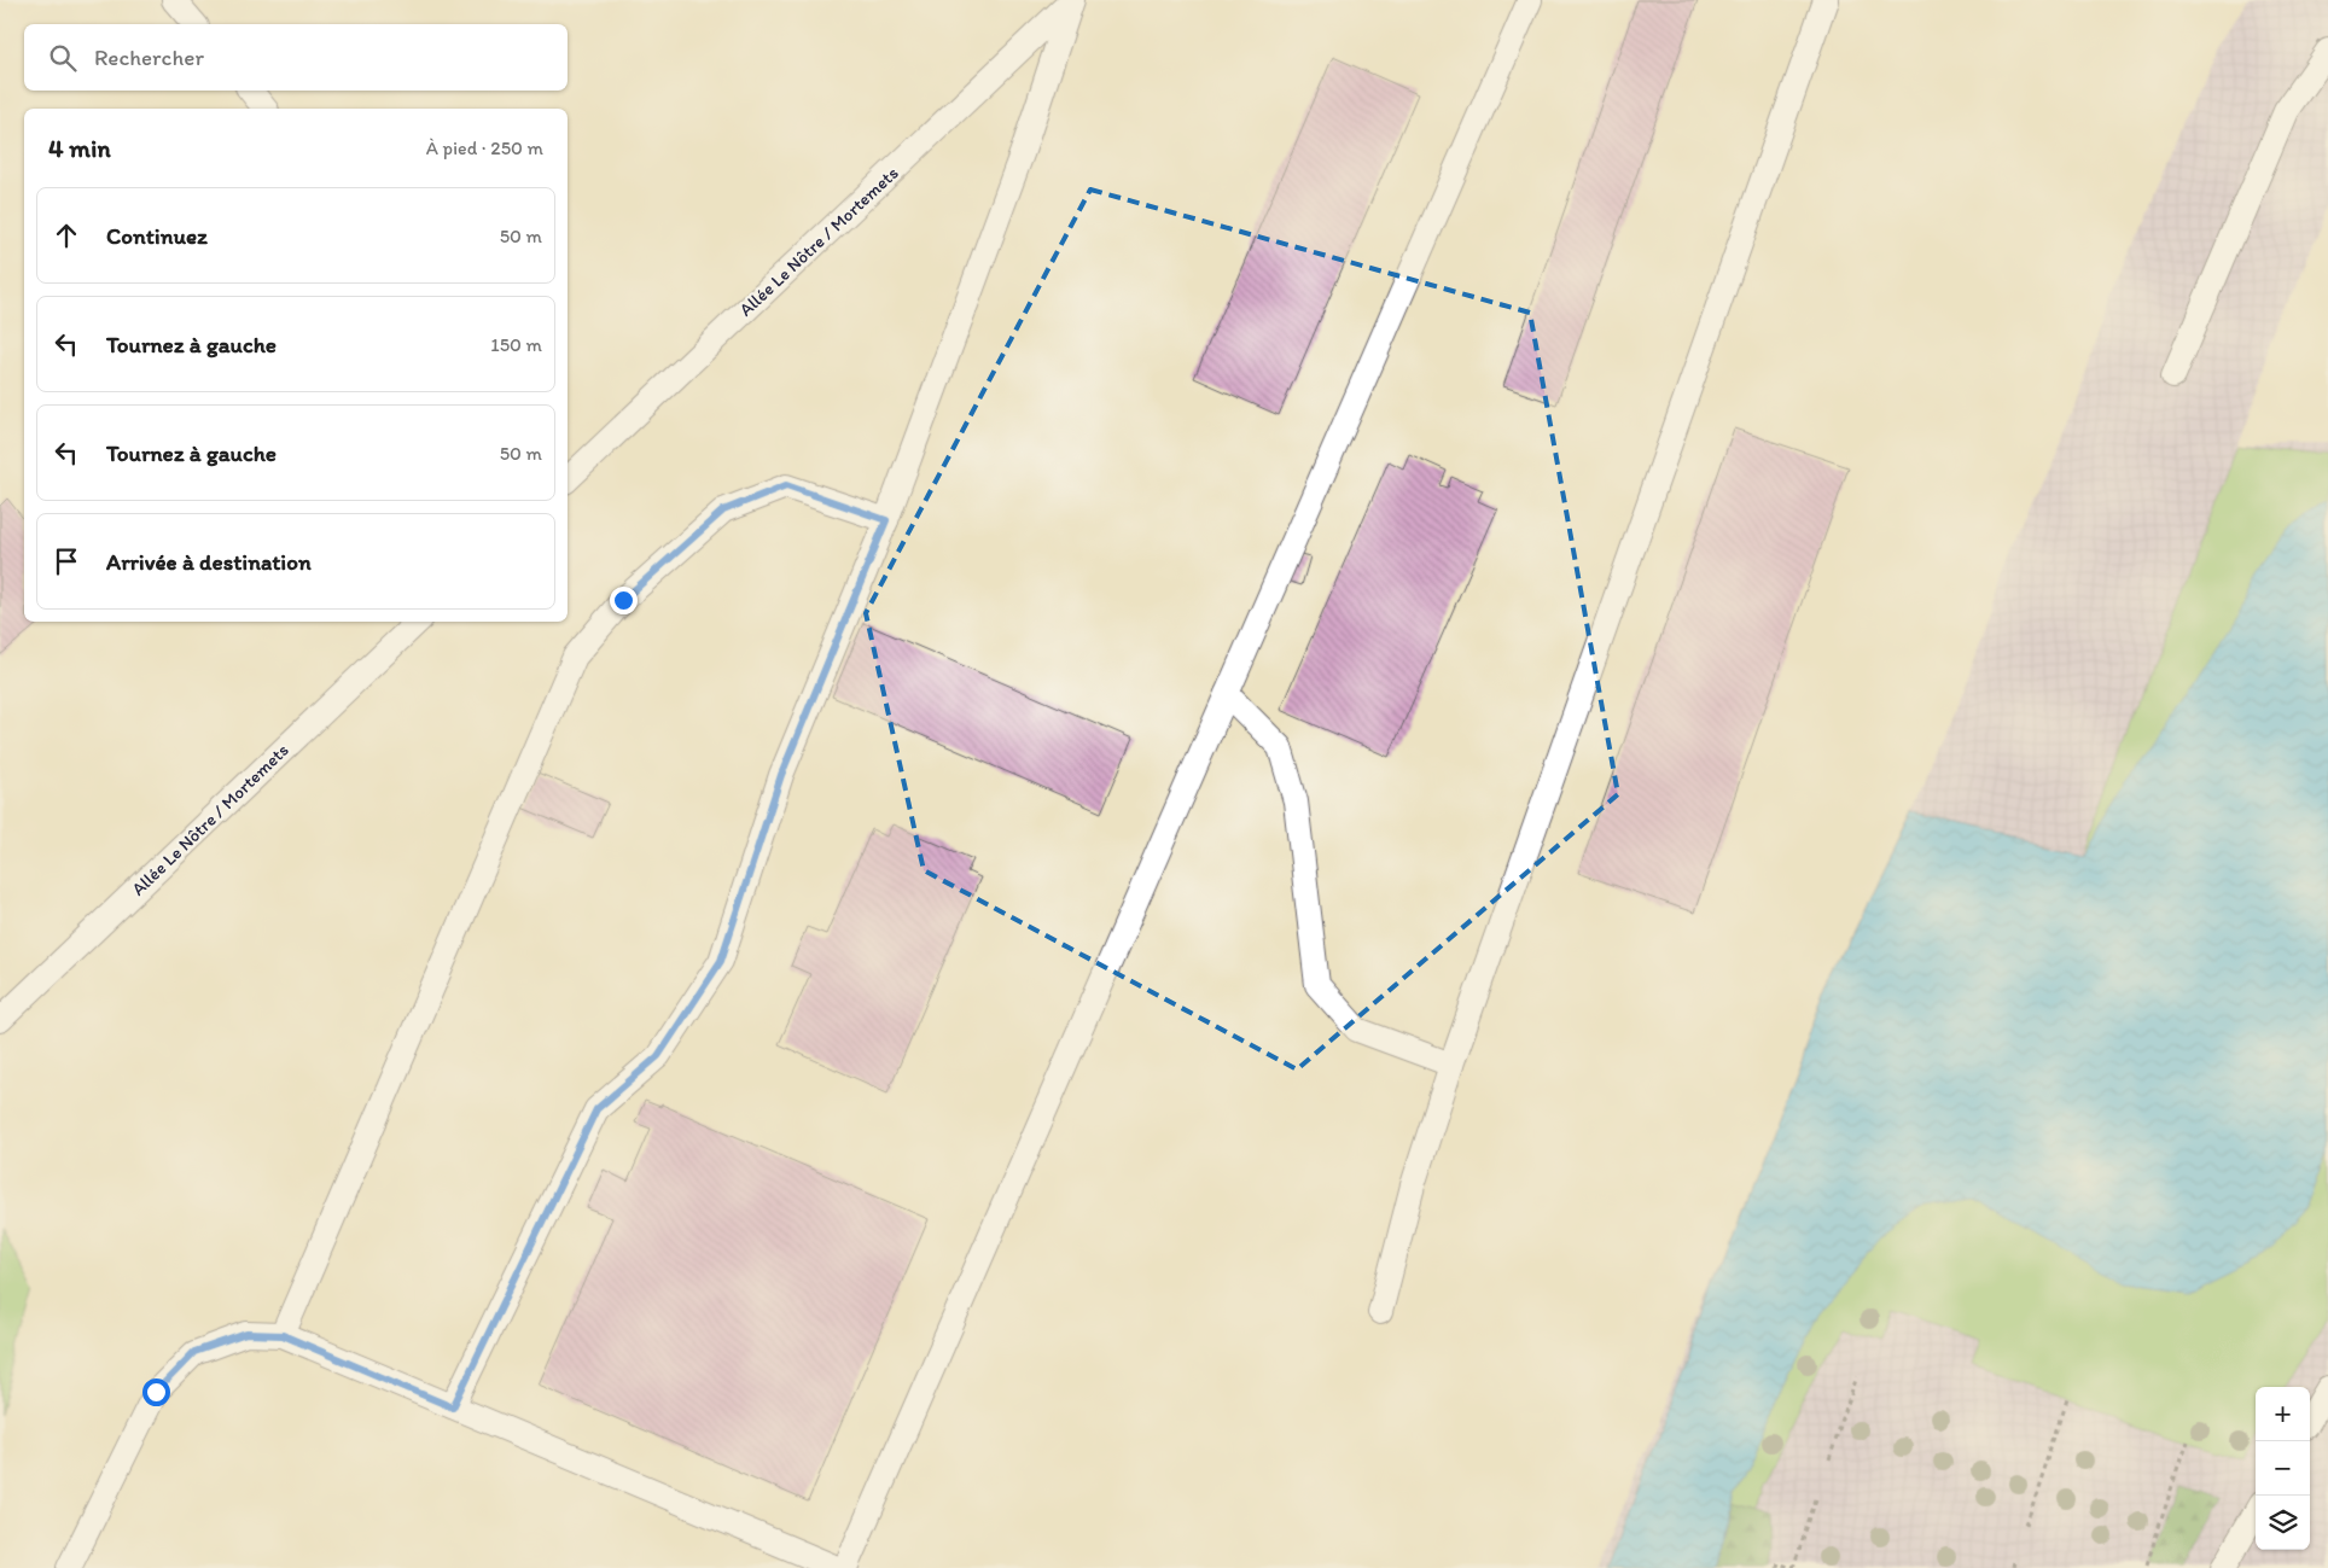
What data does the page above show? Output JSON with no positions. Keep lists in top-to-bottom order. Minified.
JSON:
{"streets":{"lane":["Allée Le Nôtre / Mortemets"]},"page":{"search":"Rechercher","heading":["4 min","À pied · 250 m"],"list":[["Continuez","50 m"],["Tournez à gauche","150 m"],["Tournez à gauche","50 m"],"Arrivée à destination"],"map_buttons":["+","−"]}}
